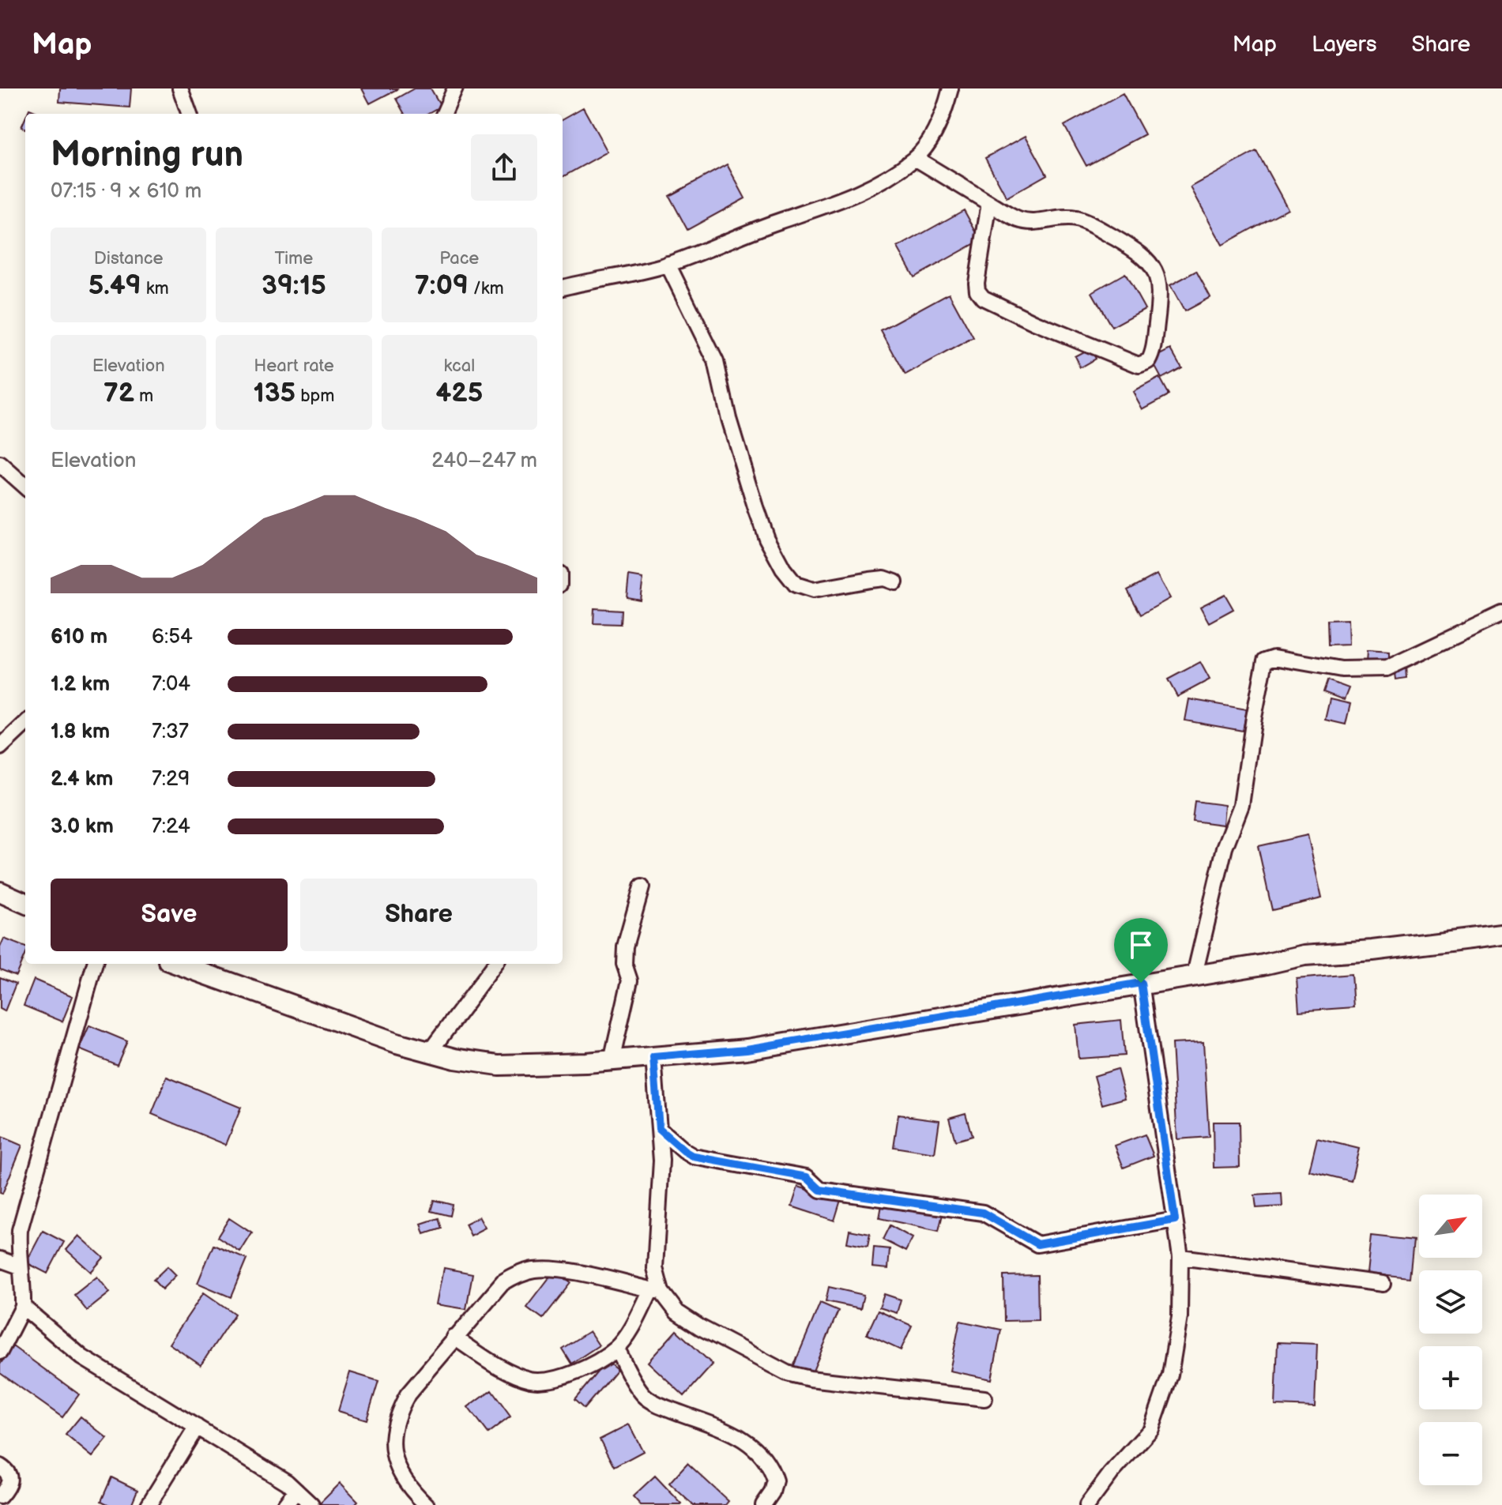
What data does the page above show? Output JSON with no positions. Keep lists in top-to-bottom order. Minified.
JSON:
{"north":"top right","page":{"header":"Map","nav":["Map","Layers","Share"],"heading":["Morning run","07:15 · 9 × 610 m"],"stats":[["Distance","5.49 km"],["Time","39:15"],["Pace","7:09 /km"],["Elevation","72 m"],["Heart rate","135 bpm"],["kcal","425"]],"chart":["Elevation","240–247 m"],"list":[{"name":"610 m","note":"6:54"},{"name":"1.2 km","note":"7:04"},{"name":"1.8 km","note":"7:37"},{"name":"2.4 km","note":"7:29"},{"name":"3.0 km","note":"7:24"}],"buttons":["Save","Share"],"map_buttons":["+","−"]}}
